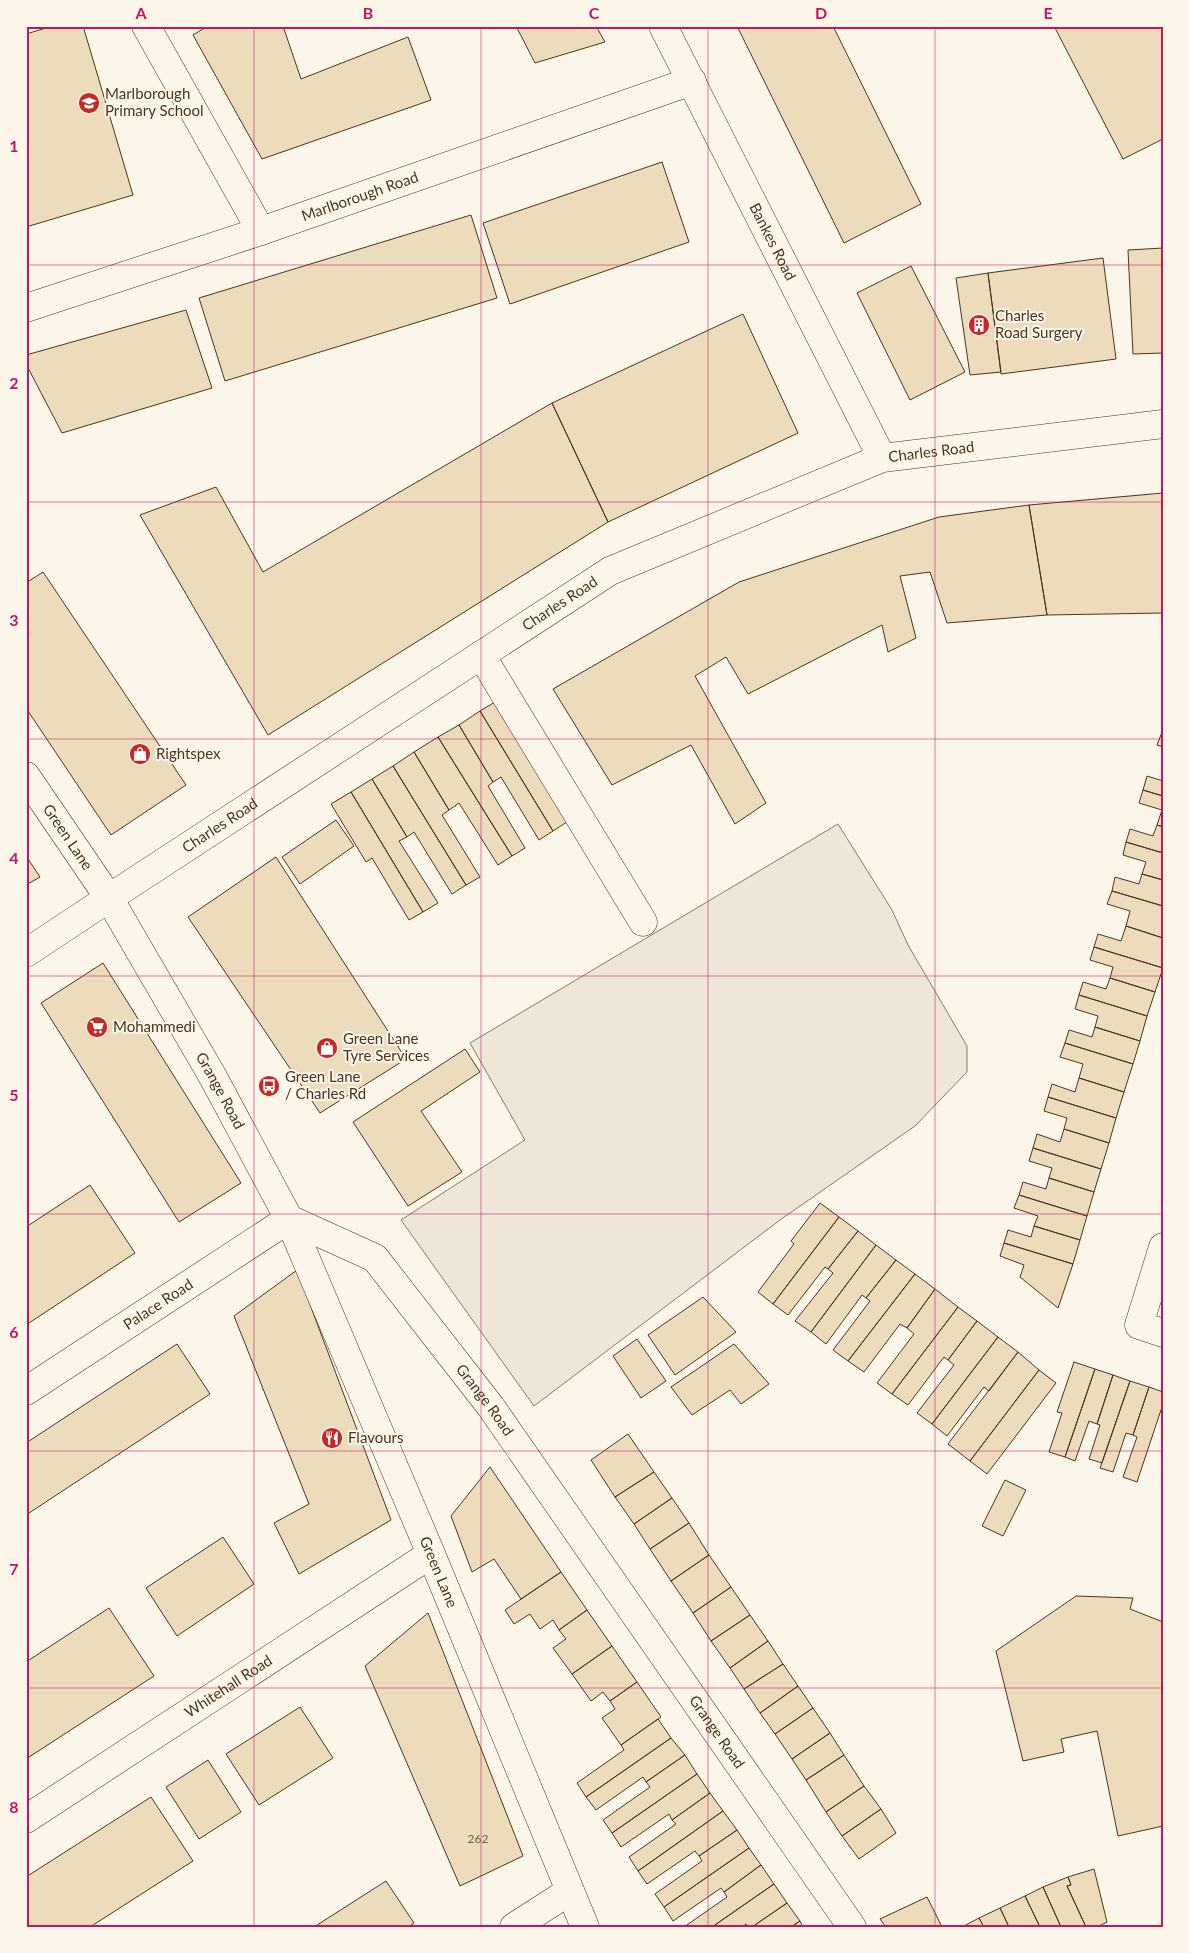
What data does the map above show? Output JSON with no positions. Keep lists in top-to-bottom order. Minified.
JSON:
{"streets":{"street":["Marlborough Road","Bankes Road","Charles Road","Green Lane","Grange Road","Palace Road","Whitehall Road"]},"crossings":[["Marlborough Road","Bankes Road"],["Bankes Road","Charles Road"],["Charles Road","Green Lane"],["Charles Road","Grange Road"],["Green Lane","Grange Road"],["Green Lane","Palace Road"],["Green Lane","Whitehall Road"],["Grange Road","Palace Road"]],"places":{"school or university":["Marlborough Primary School"],"building":["Charles Road Surgery"],"shop":["Rightspex","Green Lane Tyre Services"],"supermarket":["Mohammedi"],"bus stop":["Green Lane / Charles Rd"],"restaurant":["Flavours"]},"house_numbers":["262"],"grid":{"columns":["A","B","C","D","E"],"rows":["1","2","3","4","5","6","7","8"]}}
